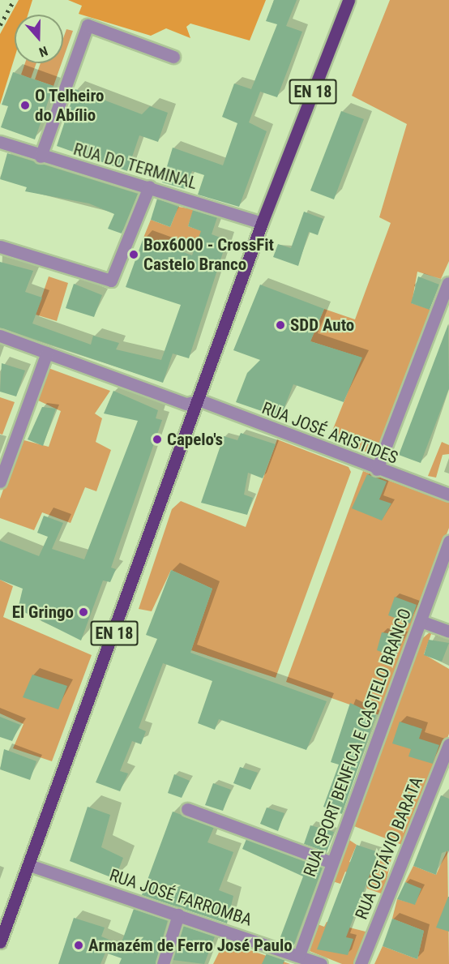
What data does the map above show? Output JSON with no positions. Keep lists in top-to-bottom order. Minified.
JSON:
{"streets":{"main road":["EN 18"],"street":["RUA DO TERMINAL","RUA JOSÉ ARISTIDES","RUA SPORT BENFICA E CASTELO BRANCO","RUA OCTÁVIO BARATA","RUA JOSÉ FARROMBA"]},"crossings":[["EN 18","RUA DO TERMINAL"],["EN 18","RUA JOSÉ ARISTIDES"],["EN 18","RUA JOSÉ FARROMBA"],["RUA SPORT BENFICA E CASTELO BRANCO","RUA JOSÉ FARROMBA"]],"places":["O Telheiro do Abílio","Box6000 - CrossFit Castelo Branco","SDD Auto","Capelo's","El Gringo","Armazém de Ferro José Paulo"],"north":"bottom"}
